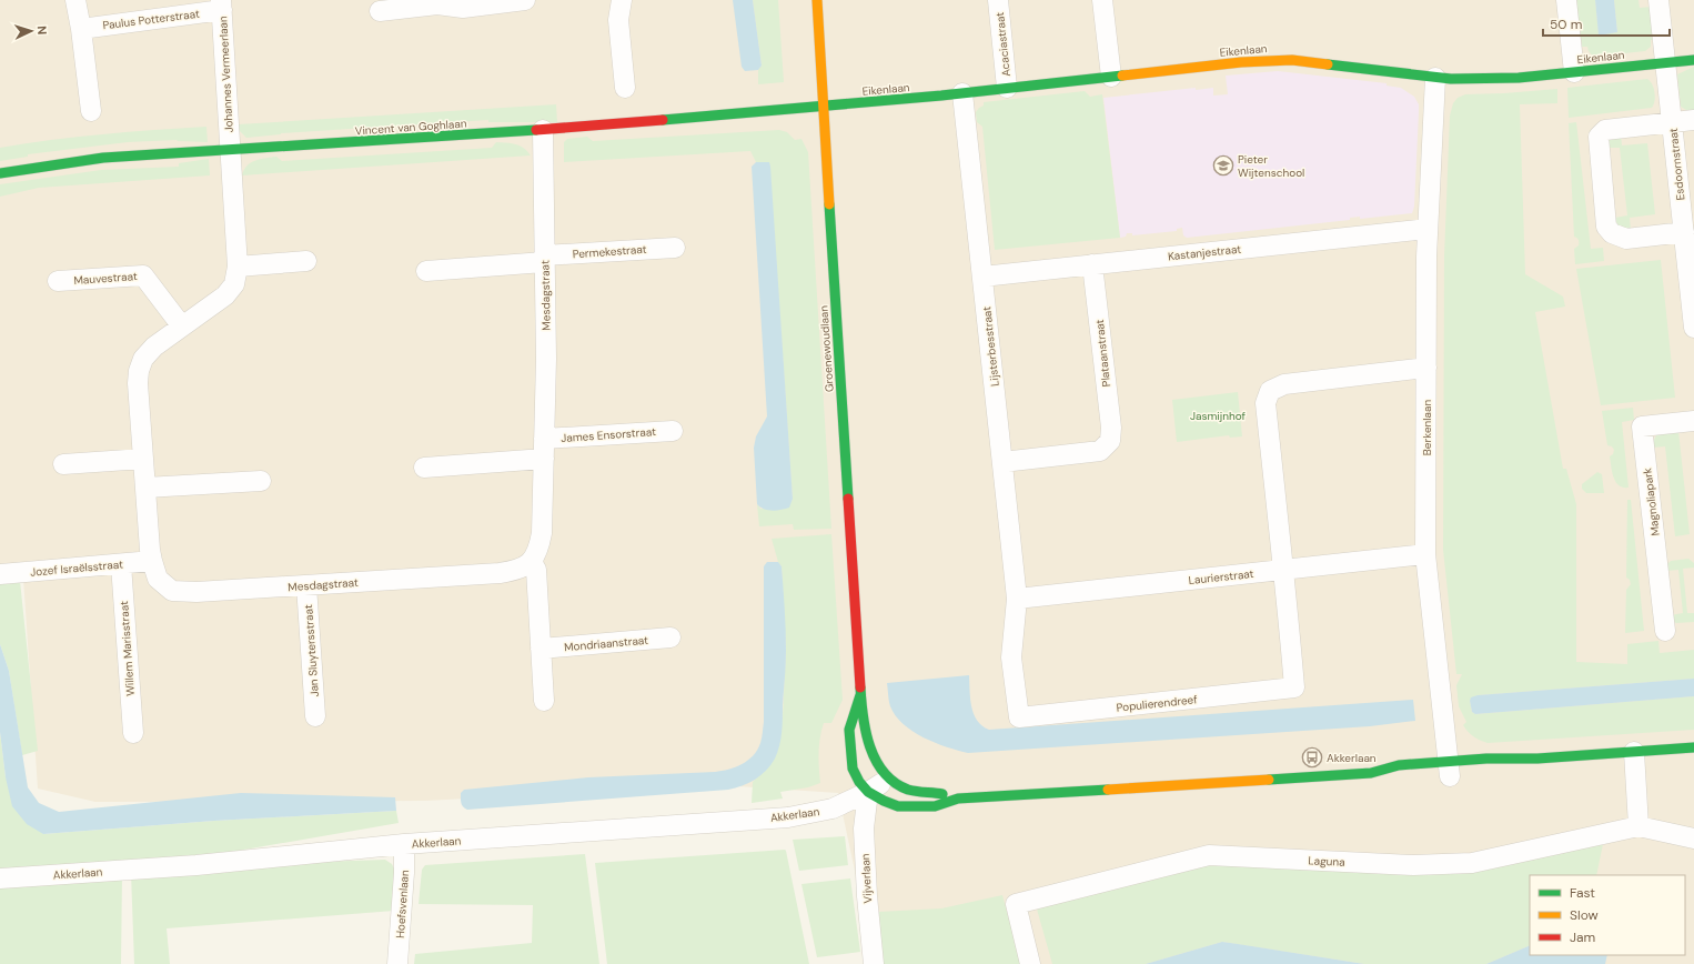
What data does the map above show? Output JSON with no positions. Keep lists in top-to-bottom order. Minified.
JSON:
{"streets":{"street":["Paulus Potterstraat","Acaciastraat","Eikenlaan","Johannes Vermeerlaan","Vincent van Goghlaan","Esdoornstraat","Permekestraat","Kastanjestraat","Mauvestraat","Mesdagstraat","Lijsterbesstraat","Groenewoudlaan","Plataanstraat","Berkenlaan","James Ensorstraat","Magnoliapark","Jozef Israëlsstraat","Laurierstraat","Mondriaanstraat","Willem Marisstraat","Jan Sluytersstraat","Populierendreef","Akkerlaan","Laguna","Vijverlaan","Hoefsvenlaan"]},"crossings":[["Paulus Potterstraat","Johannes Vermeerlaan"],["Acaciastraat","Eikenlaan"],["Eikenlaan","Vincent van Goghlaan"],["Eikenlaan","Esdoornstraat"],["Eikenlaan","Lijsterbesstraat"],["Eikenlaan","Groenewoudlaan"],["Eikenlaan","Berkenlaan"],["Johannes Vermeerlaan","Vincent van Goghlaan"],["Johannes Vermeerlaan","Mesdagstraat"],["Vincent van Goghlaan","Mesdagstraat"],["Vincent van Goghlaan","Groenewoudlaan"],["Permekestraat","Mesdagstraat"],["Kastanjestraat","Lijsterbesstraat"],["Kastanjestraat","Plataanstraat"],["Kastanjestraat","Berkenlaan"],["Mauvestraat","Mesdagstraat"],["Mesdagstraat","James Ensorstraat"],["Mesdagstraat","Jozef Israëlsstraat"],["Mesdagstraat","Jan Sluytersstraat"],["Lijsterbesstraat","Plataanstraat"],["Lijsterbesstraat","Laurierstraat"],["Lijsterbesstraat","Populierendreef"],["Groenewoudlaan","Akkerlaan"],["Groenewoudlaan","Vijverlaan"],["Berkenlaan","Laurierstraat"],["Jozef Israëlsstraat","Willem Marisstraat"],["Laurierstraat","Populierendreef"],["Akkerlaan","Vijverlaan"],["Akkerlaan","Hoefsvenlaan"]],"parks":["Jasmijnhof"],"places":{"school or university":["Pieter Wijtenschool"],"bus stop":["Akkerlaan"]},"legend":["Fast","Slow","Jam"],"scale_bar":"50 m","north":"right"}
